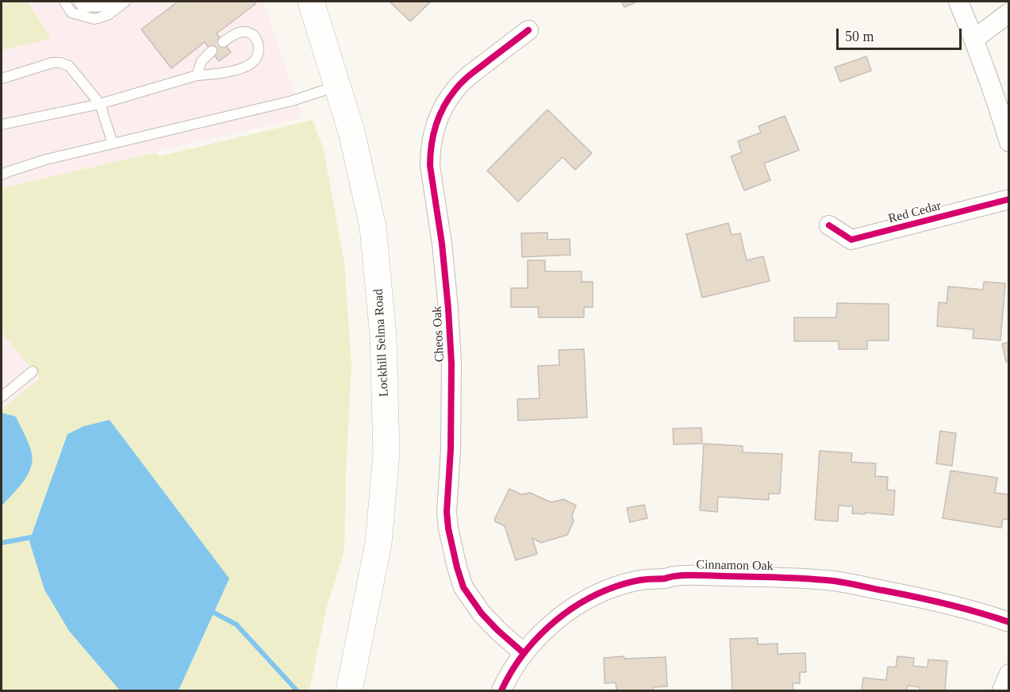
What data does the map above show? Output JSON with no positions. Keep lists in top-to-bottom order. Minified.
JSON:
{"streets":{"main road":["Lockhill Selma Road"],"street":["Red Cedar","Cheos Oak","Cinnamon Oak"]},"crossings":[["Cheos Oak","Cinnamon Oak"]],"scale_bar":"50 m"}
